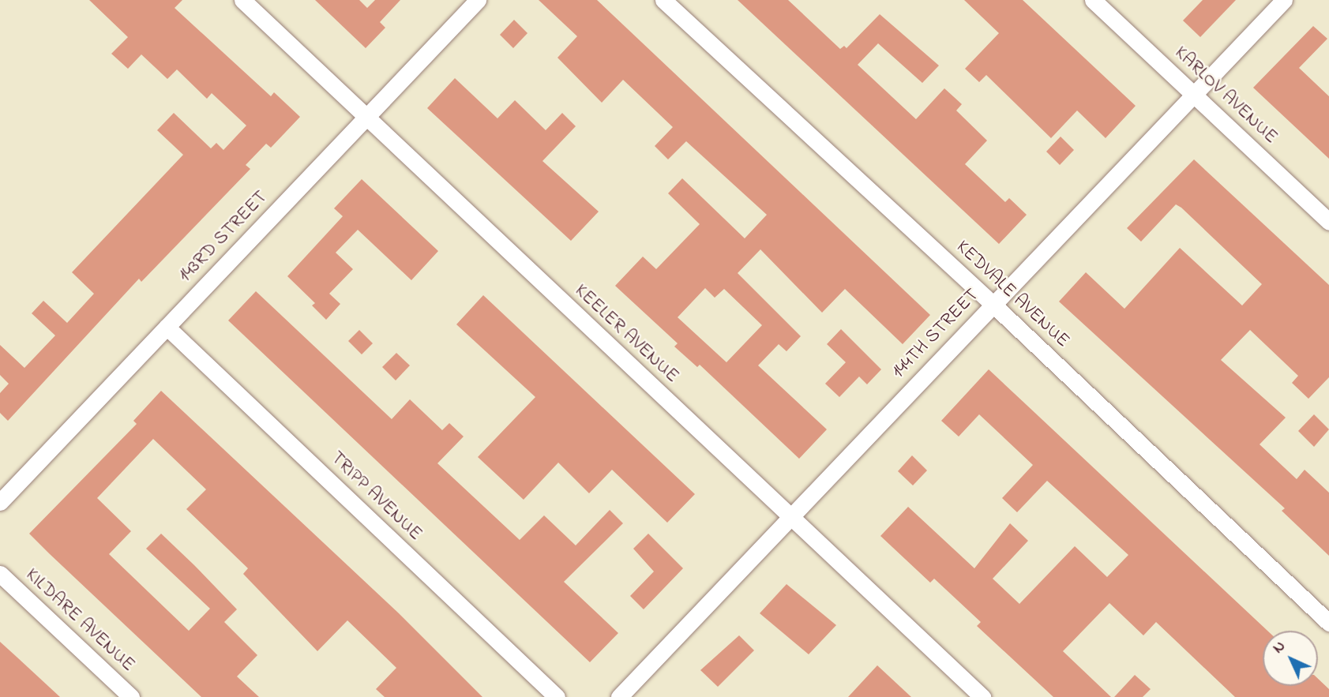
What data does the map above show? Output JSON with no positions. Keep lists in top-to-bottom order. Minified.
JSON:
{"streets":{"street":["KARLOV AVENUE","143RD STREET","KEDVALE AVENUE","KEELER AVENUE","144TH STREET","TRIPP AVENUE","KILDARE AVENUE"]},"crossings":[["KARLOV AVENUE","144TH STREET"],["143RD STREET","KEELER AVENUE"],["143RD STREET","TRIPP AVENUE"],["KEDVALE AVENUE","144TH STREET"],["KEELER AVENUE","144TH STREET"]],"north":"top left"}
